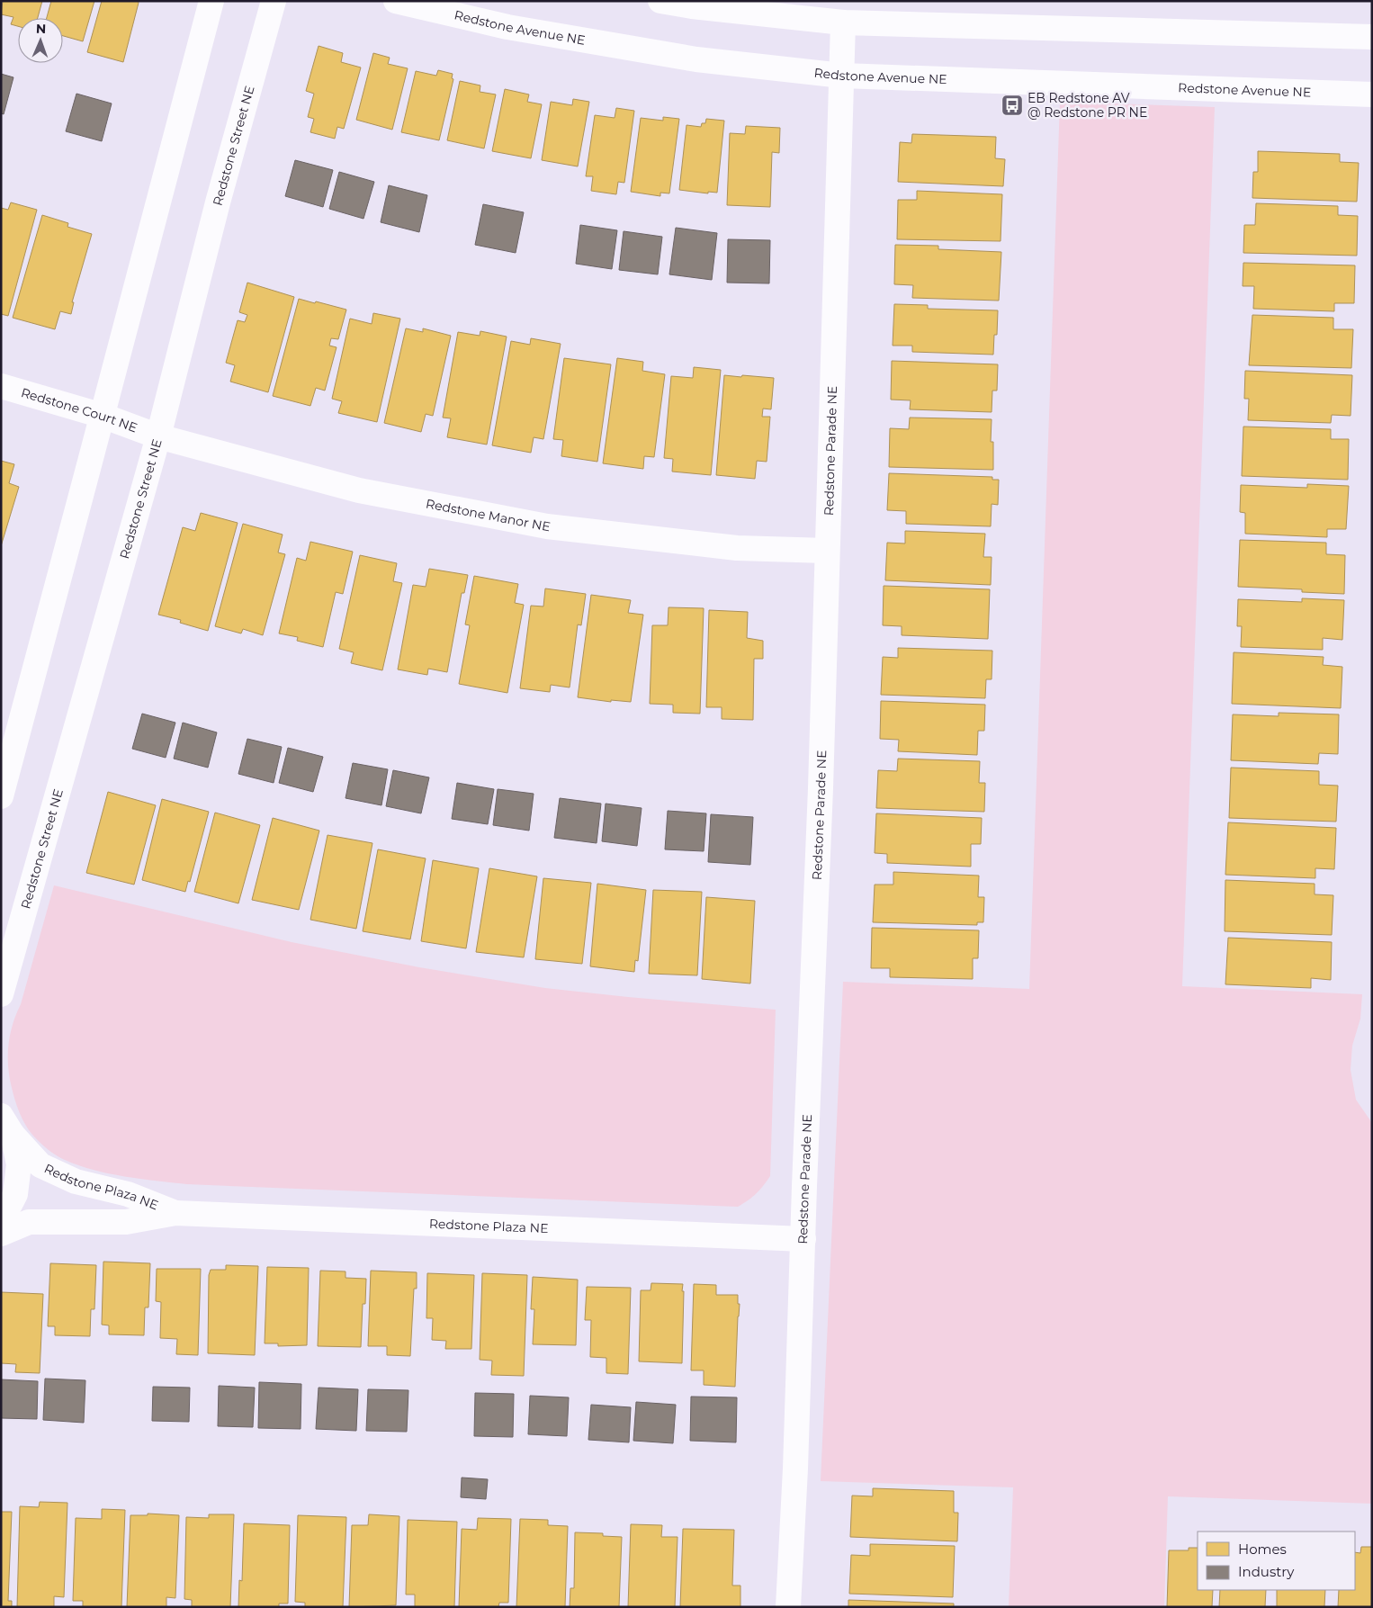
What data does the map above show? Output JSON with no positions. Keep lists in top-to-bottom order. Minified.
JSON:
{"streets":{"street":["Redstone Avenue NE","Redstone Street NE","Redstone Court NE","Redstone Parade NE","Redstone Manor NE","Redstone Plaza NE"]},"crossings":[["Redstone Avenue NE","Redstone Parade NE"],["Redstone Street NE","Redstone Court NE"],["Redstone Street NE","Redstone Manor NE"],["Redstone Court NE","Redstone Manor NE"],["Redstone Parade NE","Redstone Manor NE"],["Redstone Parade NE","Redstone Plaza NE"]],"places":{"bus stop":["EB Redstone AV @ Redstone PR NE"]},"legend":["Homes","Industry"],"north":"top"}
